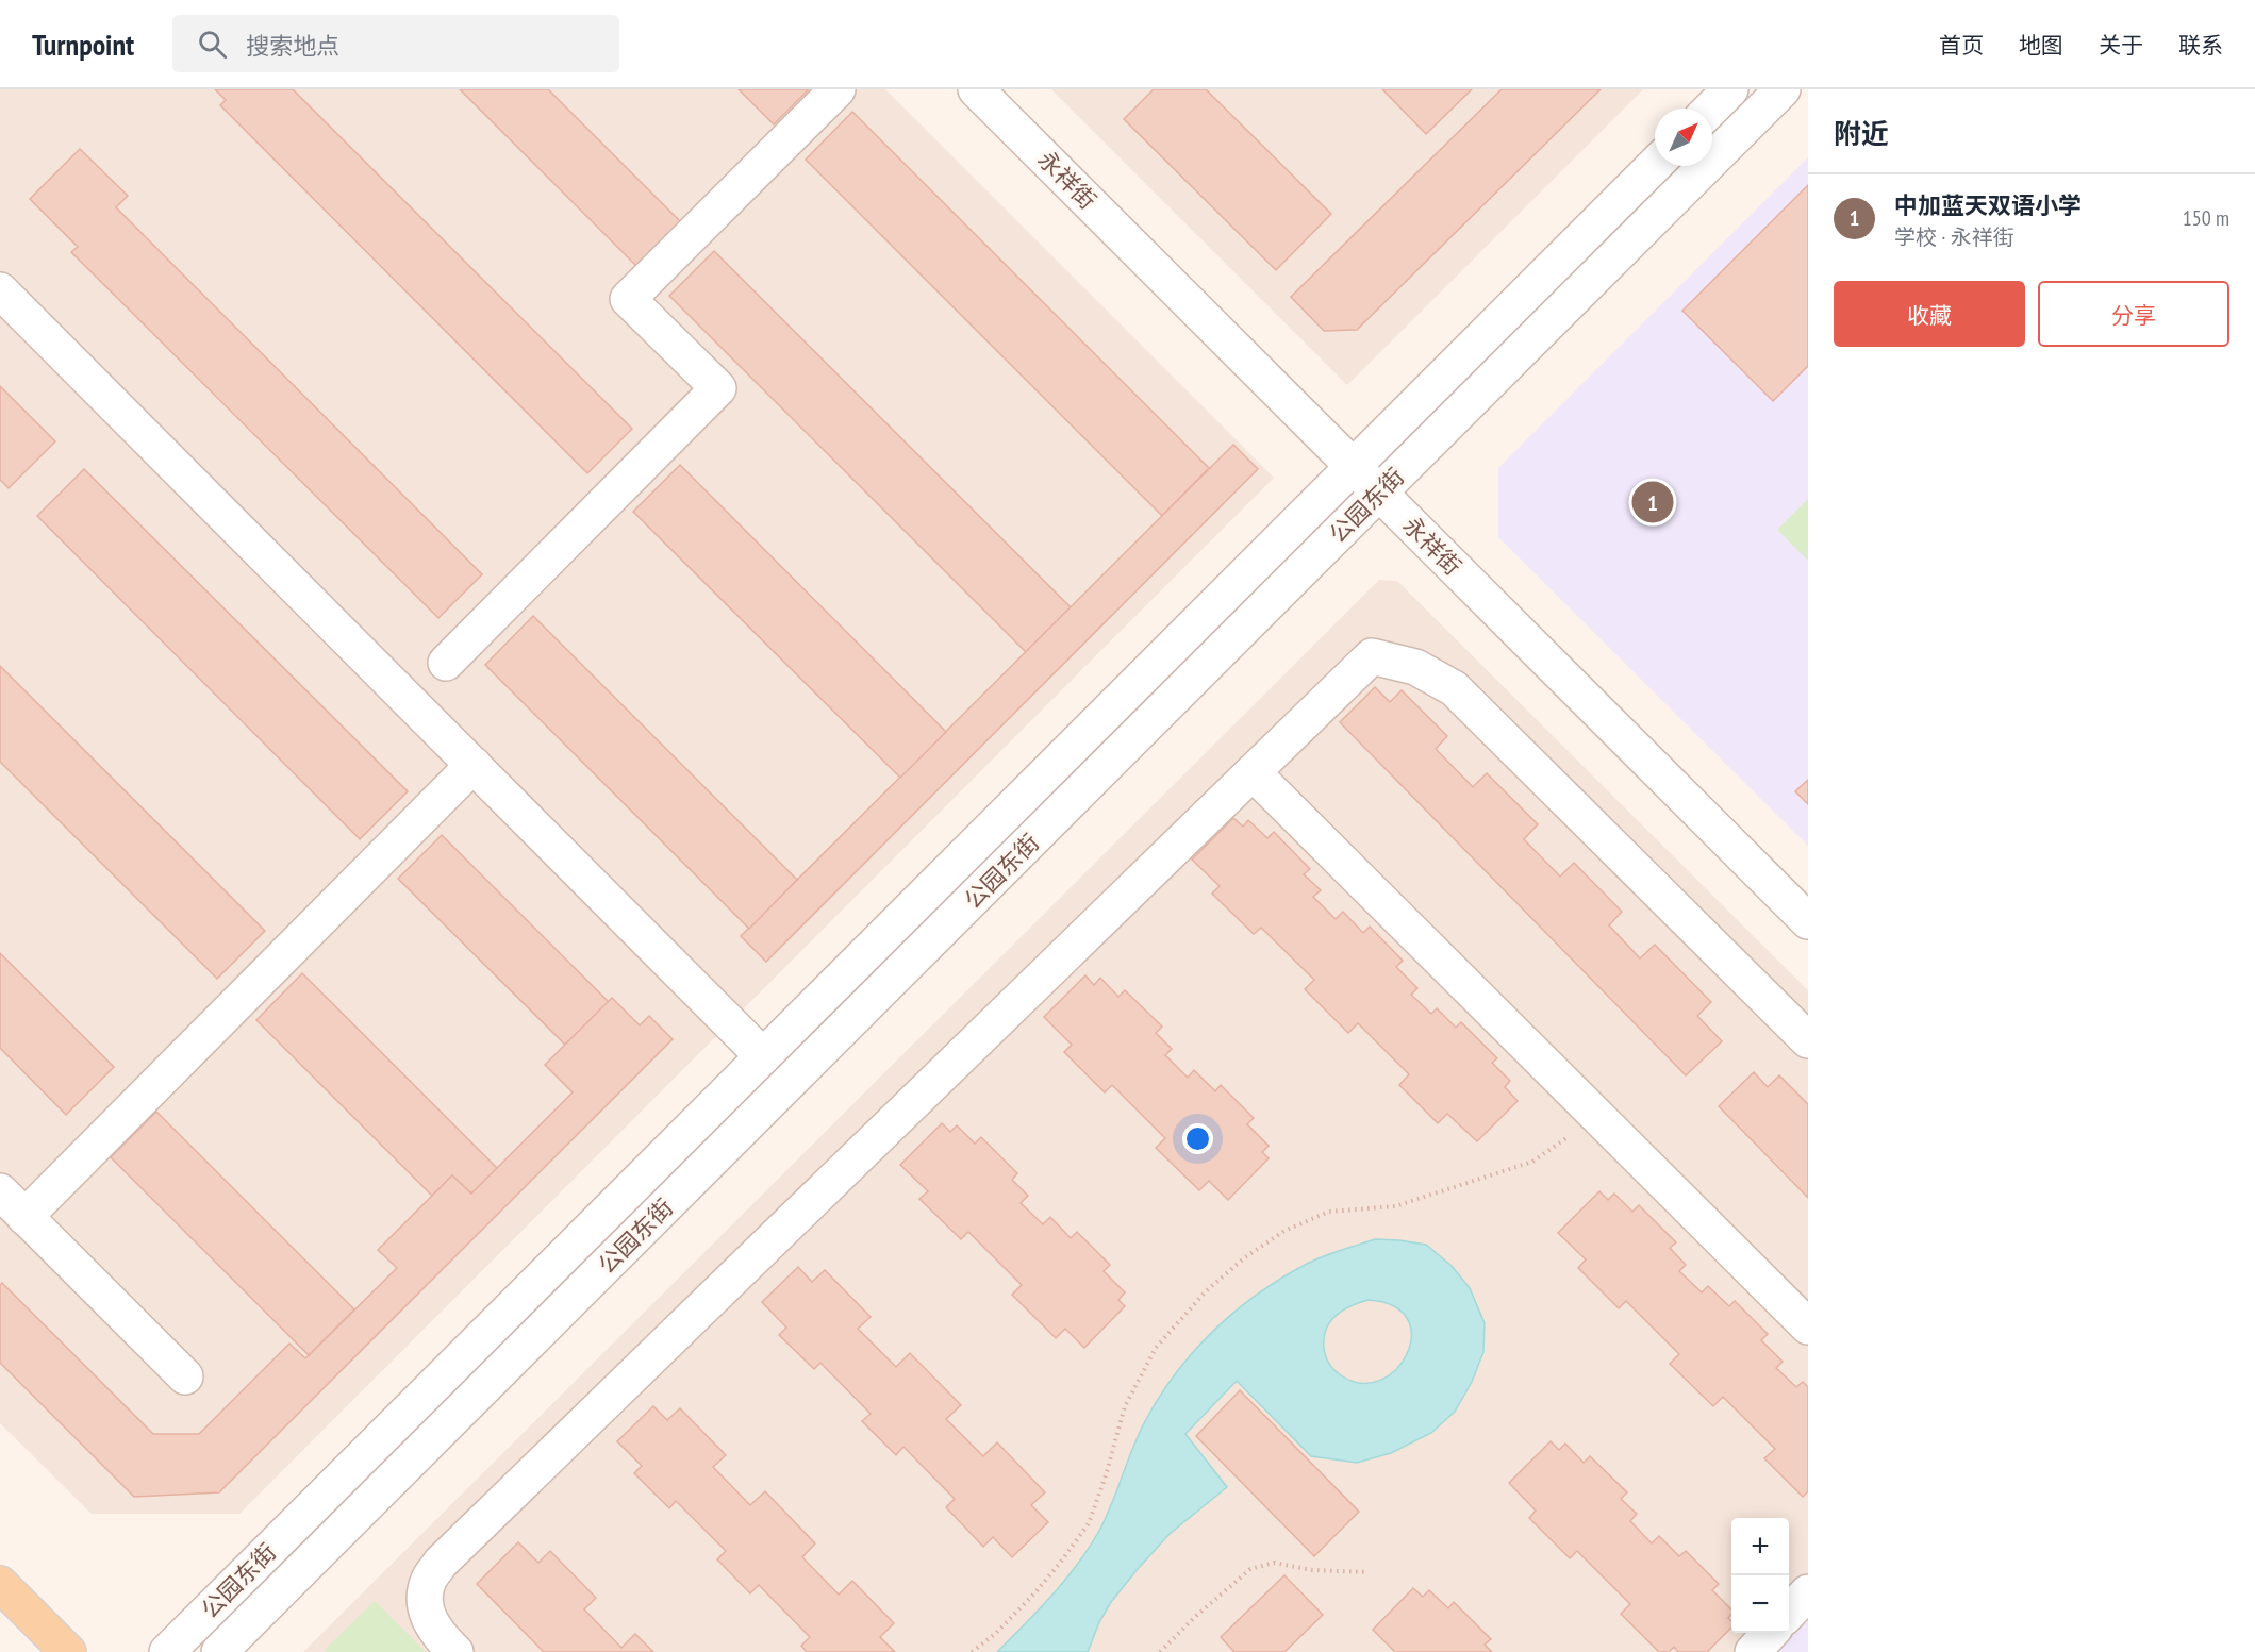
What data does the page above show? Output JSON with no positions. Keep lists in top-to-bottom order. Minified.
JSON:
{"streets":{"street":["永祥街","公园东街"]},"crossings":[["永祥街","公园东街"]],"north":"top right","page":{"header":"Turnpoint","search":"搜索地点","nav":["首页","地图","关于","联系"],"heading":"附近","list":[{"mark":"1","name":"中加蓝天双语小学","note":"学校 · 永祥街","value":"150 m"}],"buttons":["收藏","分享"],"pins":"1","map_buttons":["+","−"]}}
